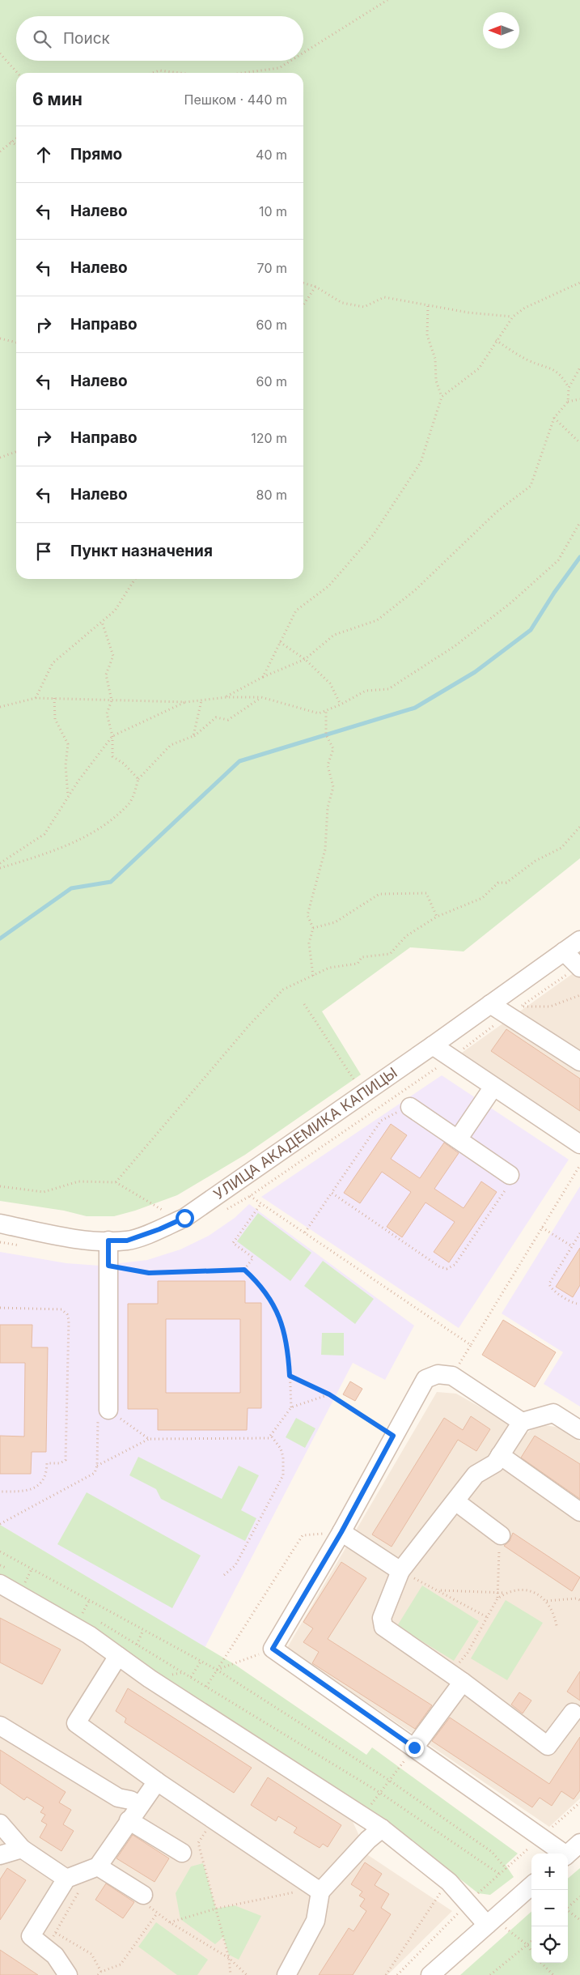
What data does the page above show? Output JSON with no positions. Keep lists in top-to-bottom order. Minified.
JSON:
{"streets":{"street":["УЛИЦА АКАДЕМИКА КАПИЦЫ"]},"north":"left","page":{"search":"Поиск","heading":["6 мин","Пешком · 440 m"],"list":[["Прямо","40 m"],["Налево","10 m"],["Налево","70 m"],["Направо","60 m"],["Налево","60 m"],["Направо","120 m"],["Налево","80 m"],"Пункт назначения"],"map_buttons":["+","−"]}}
